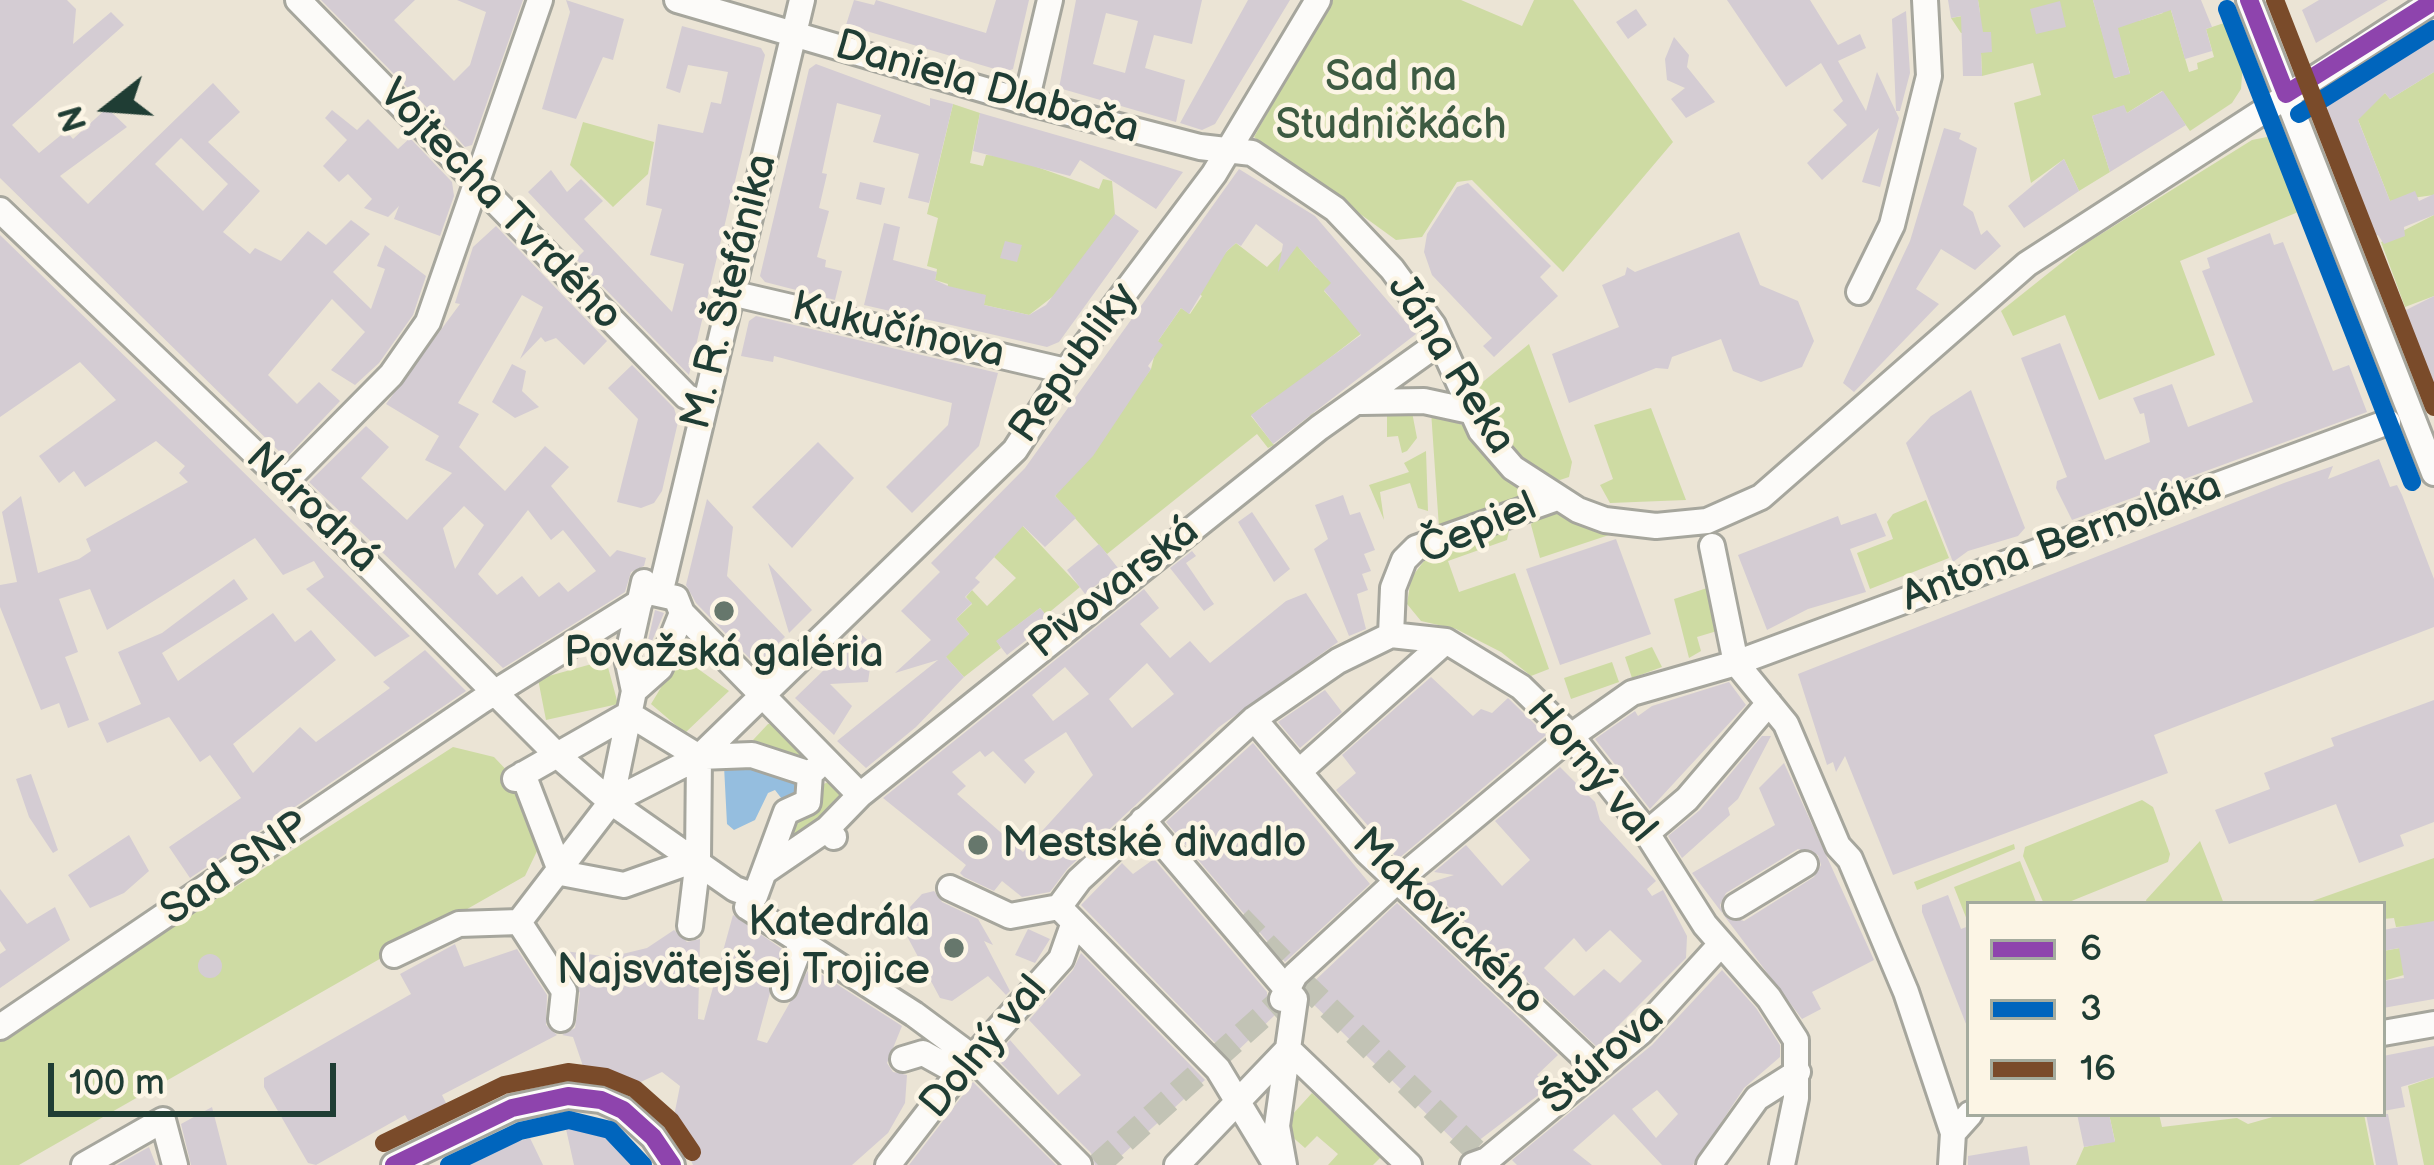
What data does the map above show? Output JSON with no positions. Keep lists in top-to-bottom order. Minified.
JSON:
{"streets":{"street":["Daniela Dlabača","Vojtecha Tvrdého","M. R. Štefánika","Kukučínova","Republiky","Jána Reka","Národná","Čepiel","Antona Bernoláka","Pivovarská","Horný val","Sad SNP","Makovického","Dolný val","Štúrova"]},"crossings":[["Daniela Dlabača","M. R. Štefánika"],["Daniela Dlabača","Republiky"],["Daniela Dlabača","Jána Reka"],["Vojtecha Tvrdého","M. R. Štefánika"],["M. R. Štefánika","Kukučínova"],["M. R. Štefánika","Sad SNP"],["Kukučínova","Republiky"],["Republiky","Jána Reka"],["Jána Reka","Čepiel"],["Jána Reka","Pivovarská"],["Národná","Pivovarská"],["Národná","Sad SNP"],["Národná","Dolný val"],["Čepiel","Horný val"],["Antona Bernoláka","Horný val"],["Antona Bernoláka","Makovického"],["Horný val","Štúrova"],["Makovického","Štúrova"]],"parks":["Sad na Studničkách"],"places":["Považská galéria","Mestské divadlo","Katedrála Najsvätejšej Trojice"],"lines":["transit line 6","transit line 16","transit line 3"],"legend":["6","3","16"],"scale_bar":"100 m","north":"left"}
